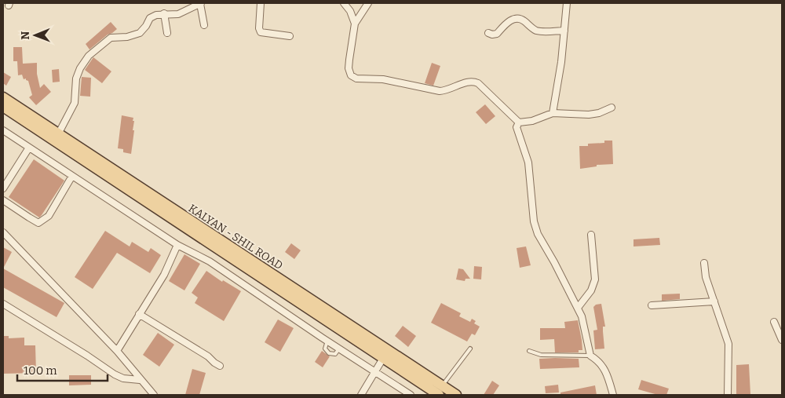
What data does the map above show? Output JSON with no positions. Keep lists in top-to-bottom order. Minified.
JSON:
{"streets":{"main road":["KALYAN - SHIL ROAD"]},"scale_bar":"100 m","north":"left"}
